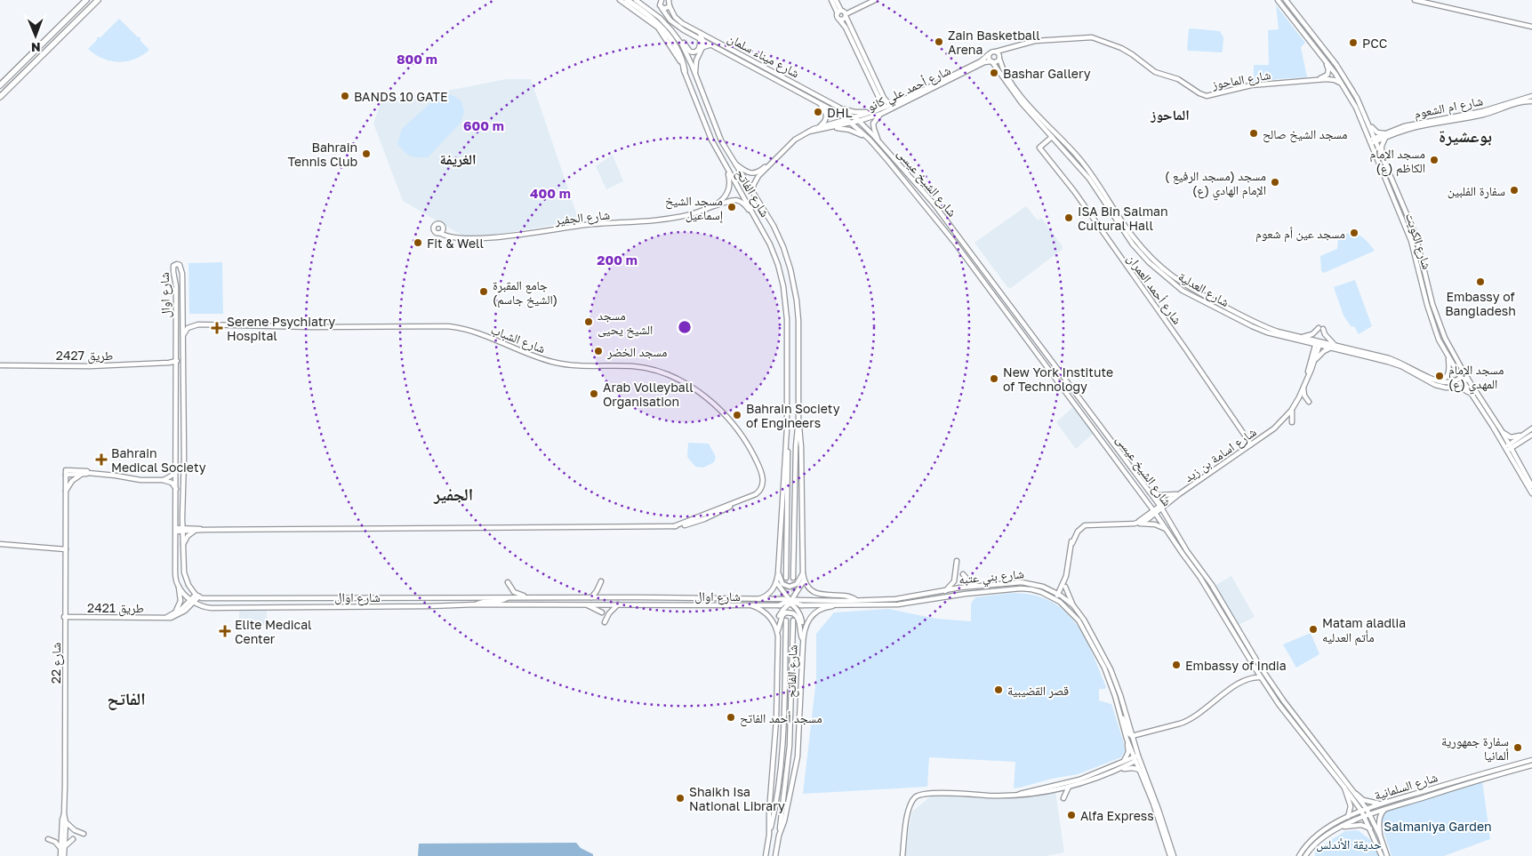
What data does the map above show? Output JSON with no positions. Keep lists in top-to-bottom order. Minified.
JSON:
{"streets":{"main road":["شارع ميناء سلمان","شارع الماحوز","شارع أحمد علي كانو","شارع ام الشعوم","شارع الشيخ عيسى","شارع الفاتح","شارع الجفير","شارع الكويت","شارع أحمد العمران","شارع العدلية","شارع اوال","شارع الشباب","طريق 2427","شارع اسامة بن زيد","شارع بني عتبه","طريق 2421","شارع 22","شارع السلمانية"]},"crossings":[["شارع ميناء سلمان","شارع أحمد علي كانو"],["شارع ميناء سلمان","شارع الشيخ عيسى"],["شارع الماحوز","شارع الكويت"],["شارع أحمد علي كانو","شارع الشيخ عيسى"],["شارع أحمد علي كانو","شارع العدلية"],["شارع ام الشعوم","شارع الكويت"],["شارع الشيخ عيسى","شارع اسامة بن زيد"],["شارع الشيخ عيسى","شارع السلمانية"],["شارع الفاتح","شارع الجفير"],["شارع الفاتح","شارع اوال"],["شارع الفاتح","شارع بني عتبه"],["شارع الكويت","شارع العدلية"],["شارع أحمد العمران","شارع العدلية"],["شارع أحمد العمران","شارع اسامة بن زيد"],["شارع العدلية","شارع اسامة بن زيد"],["شارع اوال","شارع الشباب"],["شارع اوال","طريق 2427"],["شارع اوال","شارع بني عتبه"],["شارع اوال","طريق 2421"],["شارع اسامة بن زيد","شارع بني عتبه"],["طريق 2421","شارع 22"]],"districts":["الماحوز","بوعشيرة","الغريفة","الجفير","الفاتح"],"parks":["Salmaniya Garden","حديقة الأندلس"],"places":{"other":["Zain Basketball Arena","PCC","Bashar Gallery","BANDS 10 GATE","DHL","مسجد الشيخ صالح","Bahrain Tennis Club","مسجد الإمام الكاظم (ع)","( مسجد الرفيع) مسجد الإمام الهادي (ع)","سفارة الفلبين","مسجد الشيخ إسماعيل","ISA Bin Salman Cultural Hall","مسجد عين أم شعوم","Fit & Well","Embassy of Bangladesh","جامع المقبرة (الشيخ جاسم)","مسجد الشيخ يحيى","مسجد الخضر","مسجد الإمام المهدي (ع)","New York Institute of Technology","Arab Volleyball Organisation","Bahrain Society of Engineers","Matam aladlia مأتم العدليه","Embassy of India","قصر القضيبية","مسجد أحمد الفاتح","سفارة جمهورية ألمانيا","Shaikh Isa National Library","Alfa Express"],"health":["Serene Psychiatry Hospital","Bahrain Medical Society","Elite Medical Center"]},"north":"bottom","rings":["800 m","600 m","400 m","200 m"]}
